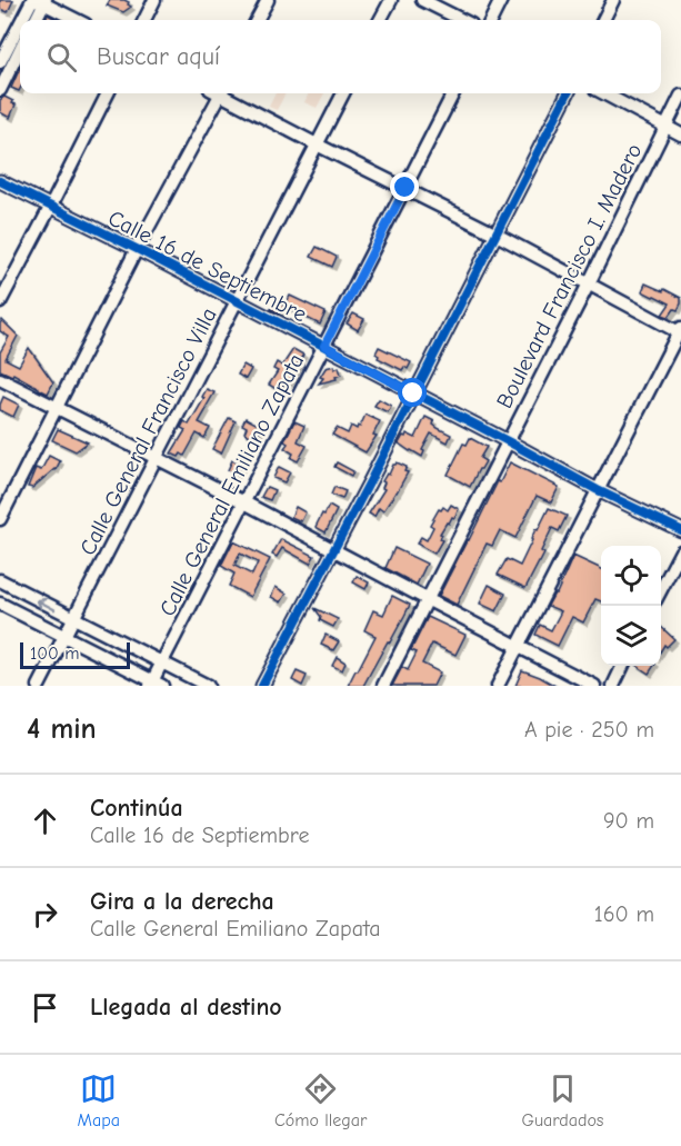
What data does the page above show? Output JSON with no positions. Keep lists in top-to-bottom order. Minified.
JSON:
{"streets":{"street":["Calle 16 de Septiembre","Boulevard Francisco I. Madero","Calle General Francisco Villa","Calle General Emiliano Zapata"]},"crossings":[["Calle 16 de Septiembre","Boulevard Francisco I. Madero"],["Calle 16 de Septiembre","Calle General Francisco Villa"],["Calle 16 de Septiembre","Calle General Emiliano Zapata"]],"scale_bar":"100 m","page":{"search":"Buscar aquí","scale":"100 m","heading":["4 min","A pie · 250 m"],"list":[["Continúa","Calle 16 de Septiembre","90 m"],["Gira a la derecha","Calle General Emiliano Zapata","160 m"],"Llegada al destino"],"nav":["Mapa","Cómo llegar","Guardados"]}}
